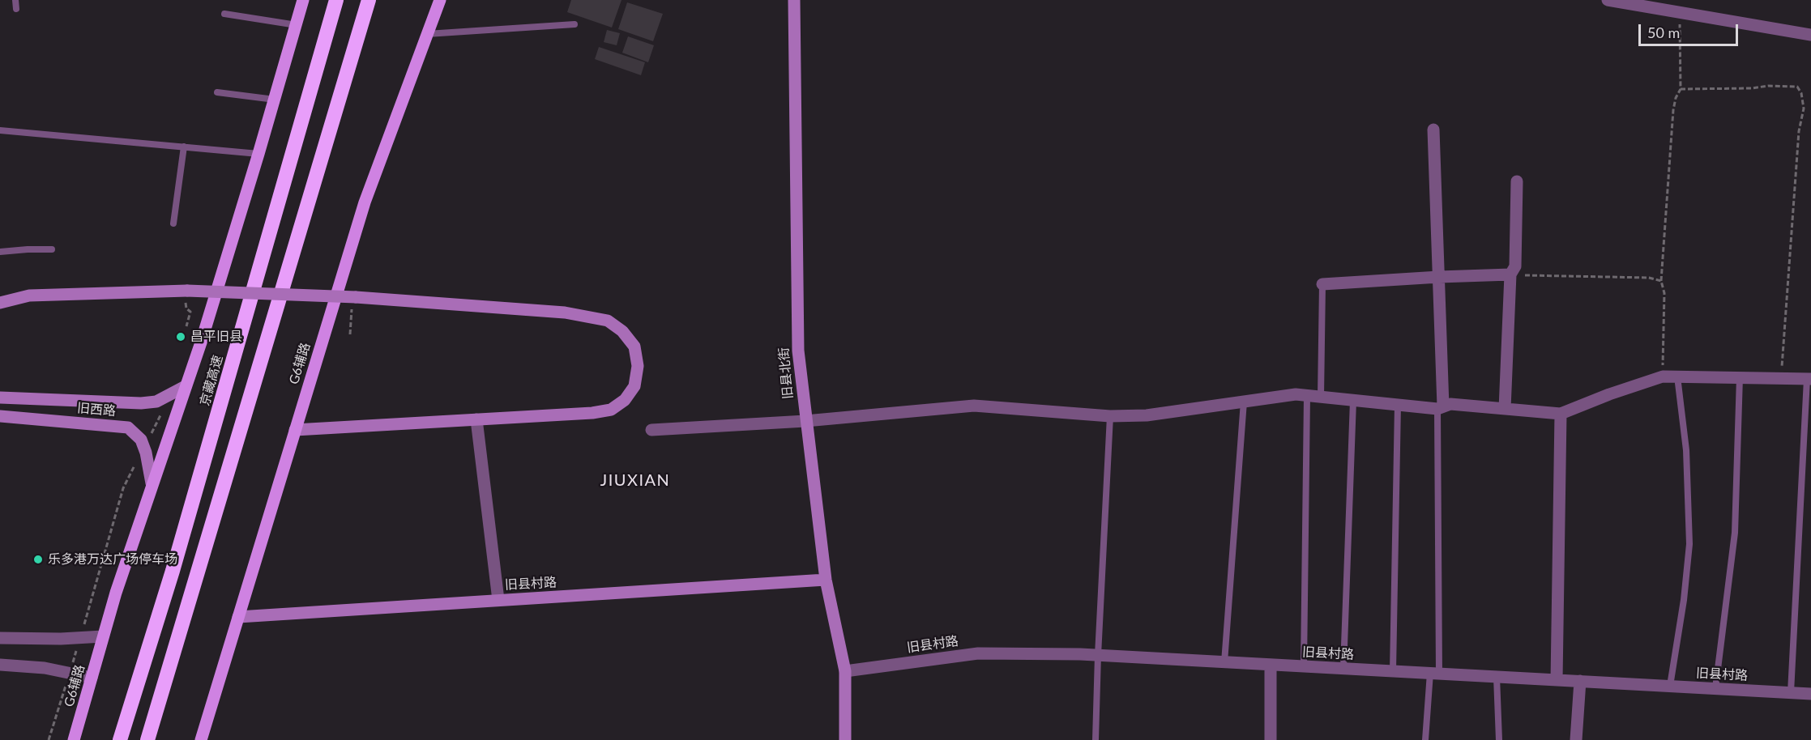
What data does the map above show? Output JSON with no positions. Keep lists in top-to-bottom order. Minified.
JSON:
{"streets":{"highway":["京藏高速"],"main road":["G6辅路","旧县北街","旧西路","旧县村路"]},"crossings":[["G6辅路","旧西路"],["G6辅路","旧县村路"],["旧县北街","旧县村路"]],"districts":["JIUXIAN"],"places":["昌平旧县","乐多港万达广场停车场"],"scale_bar":"50 m"}
